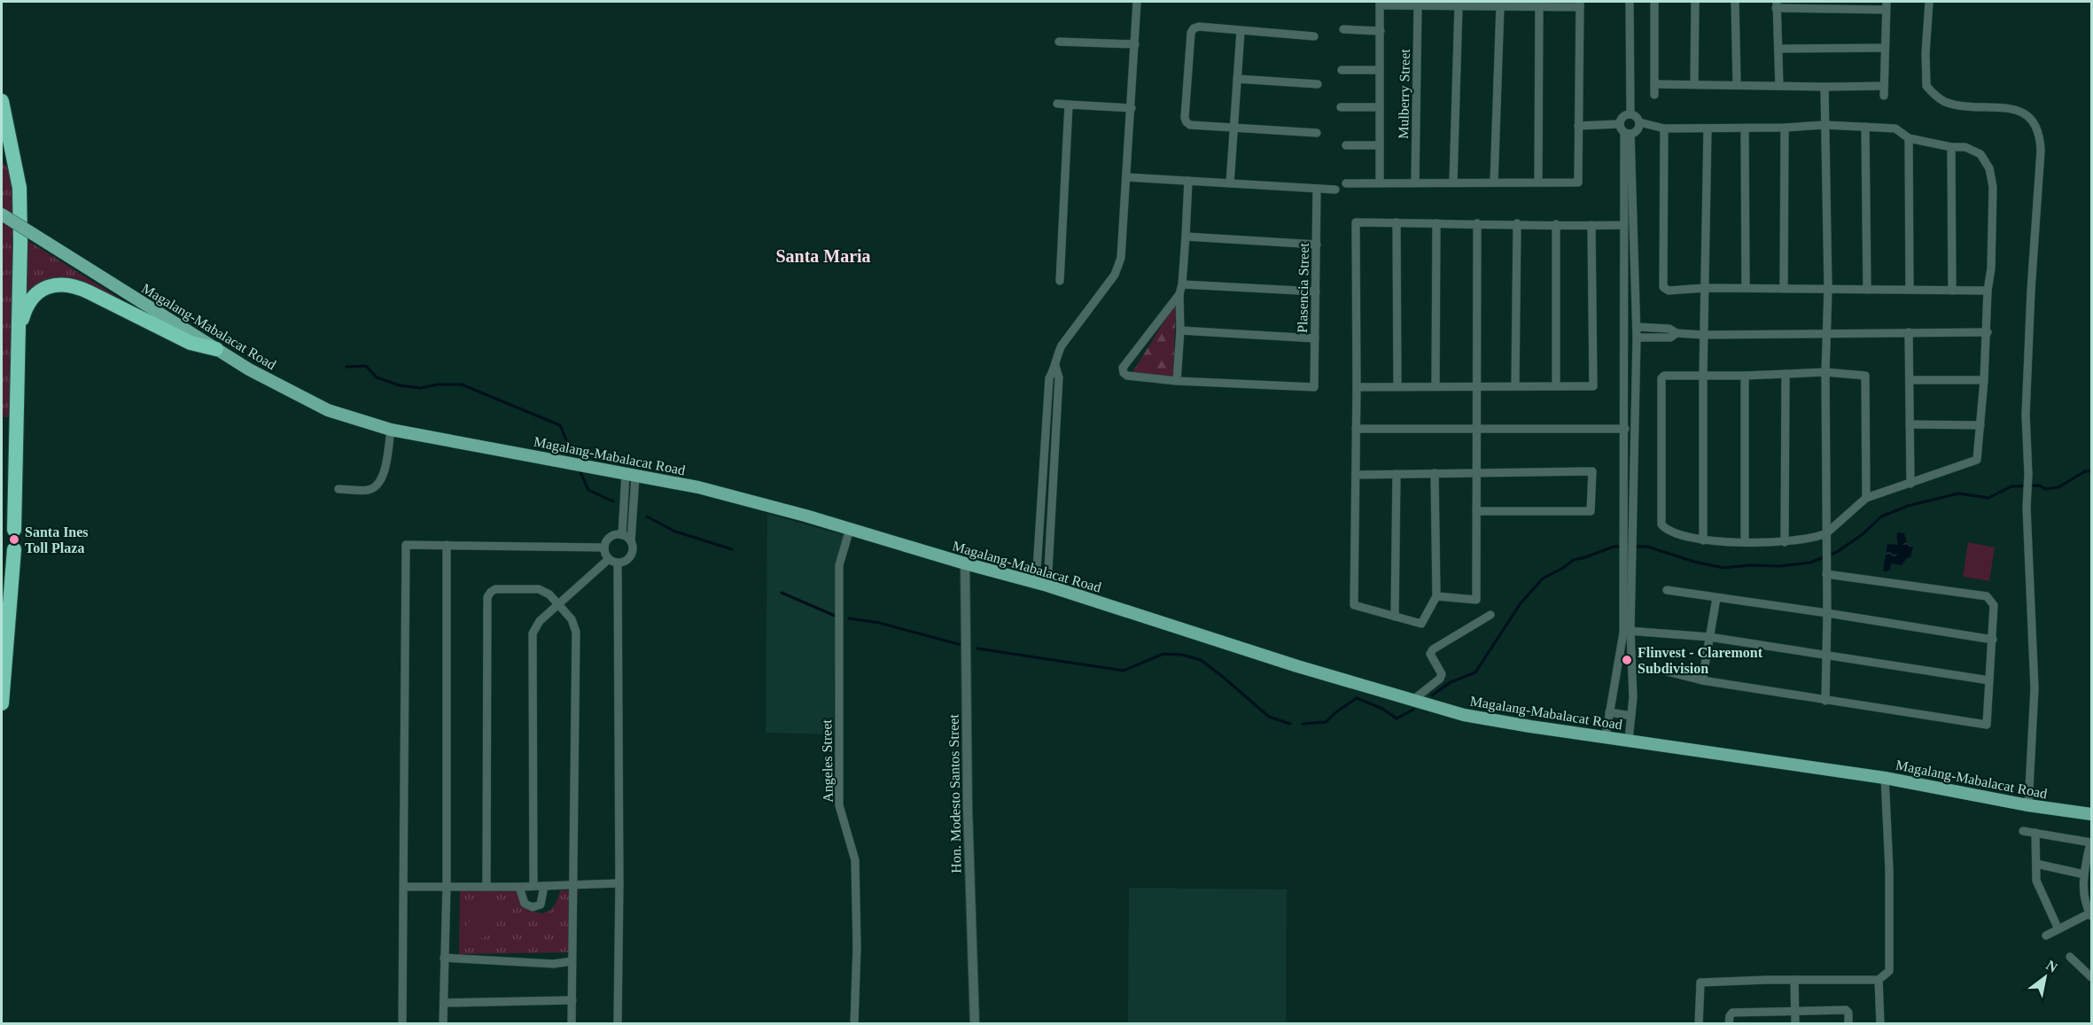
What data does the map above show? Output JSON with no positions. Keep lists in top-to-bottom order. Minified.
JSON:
{"streets":{"main road":["Magalang-Mabalacat Road"],"street":["Mulberry Street","Plasencia Street","Angeles Street","Hon. Modesto Santos Street"]},"crossings":[["Magalang-Mabalacat Road","Angeles Street"],["Magalang-Mabalacat Road","Hon. Modesto Santos Street"]],"districts":["Santa Maria"],"places":["Santa Ines Toll Plaza","Flinvest - Claremont Subdivision"],"north":"top right"}
